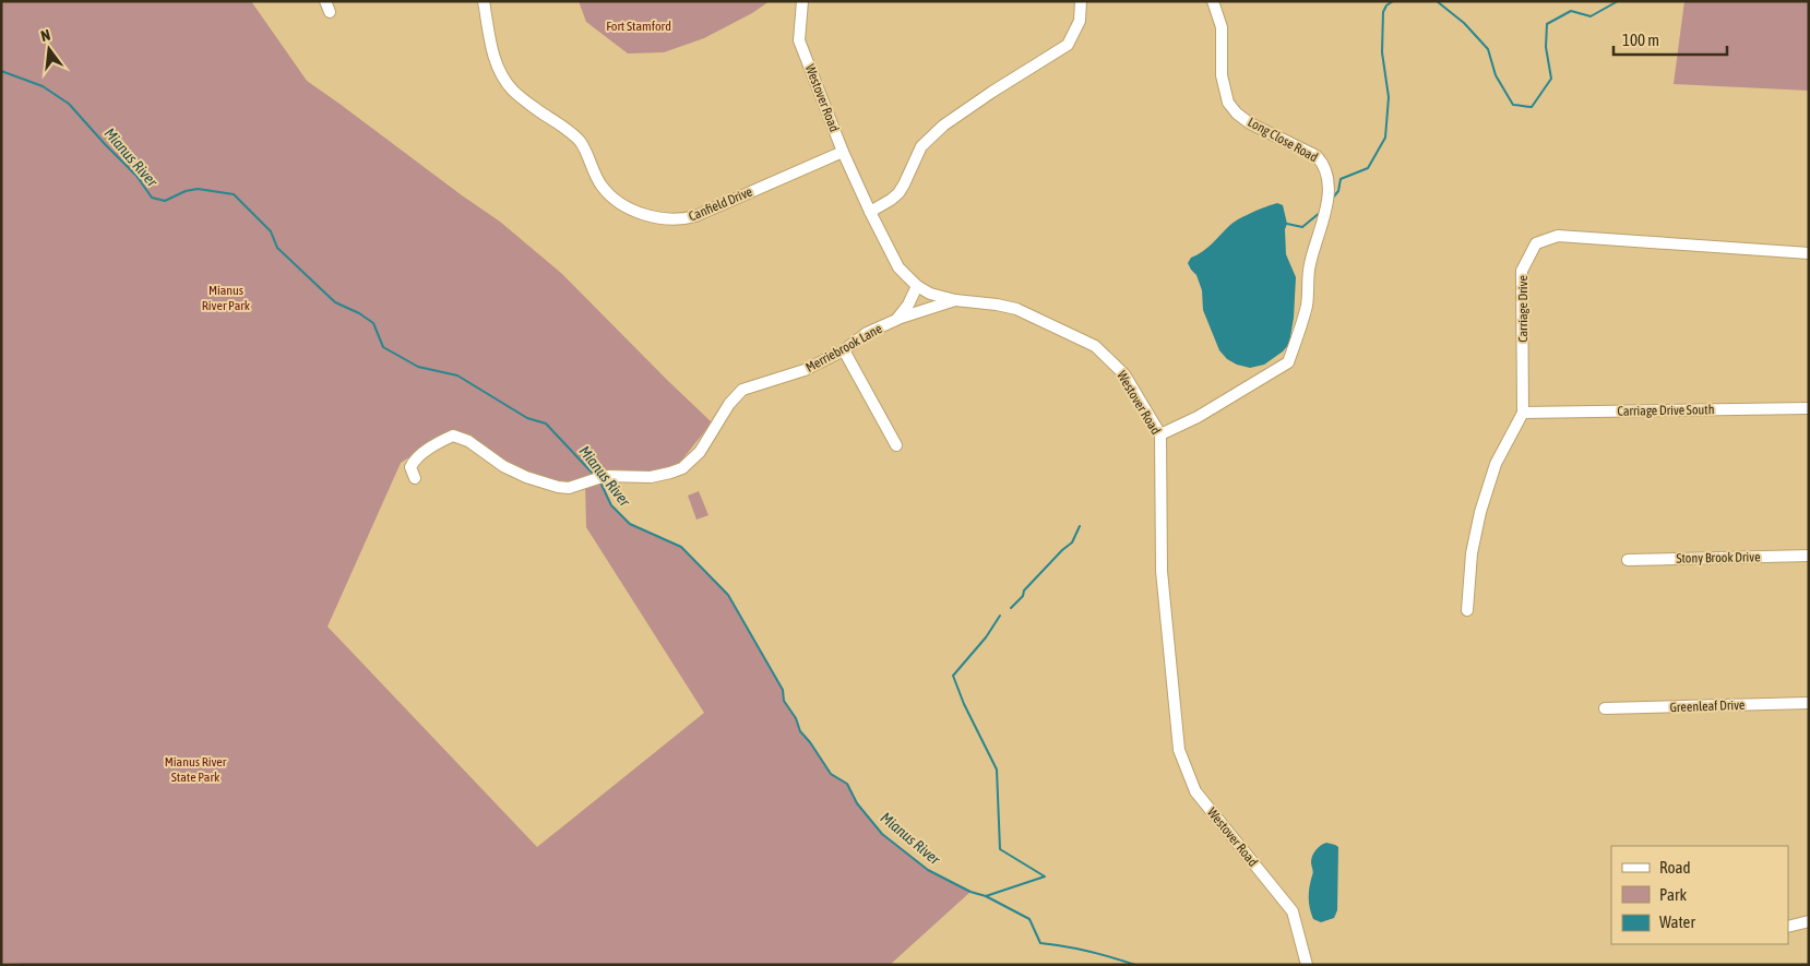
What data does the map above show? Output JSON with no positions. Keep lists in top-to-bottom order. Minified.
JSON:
{"streets":{"street":["Westover Road","Long Close Road","Canfield Drive","Carriage Drive","Merriebrook Lane","Carriage Drive South","Stony Brook Drive","Greenleaf Drive"]},"crossings":[["Westover Road","Long Close Road"],["Westover Road","Canfield Drive"],["Westover Road","Merriebrook Lane"],["Carriage Drive","Carriage Drive South"]],"water":["Mianus River"],"parks":["Fort Stamford","Mianus River Park","Mianus River State Park"],"legend":["Road","Park","Water"],"scale_bar":"100 m","north":"top"}
